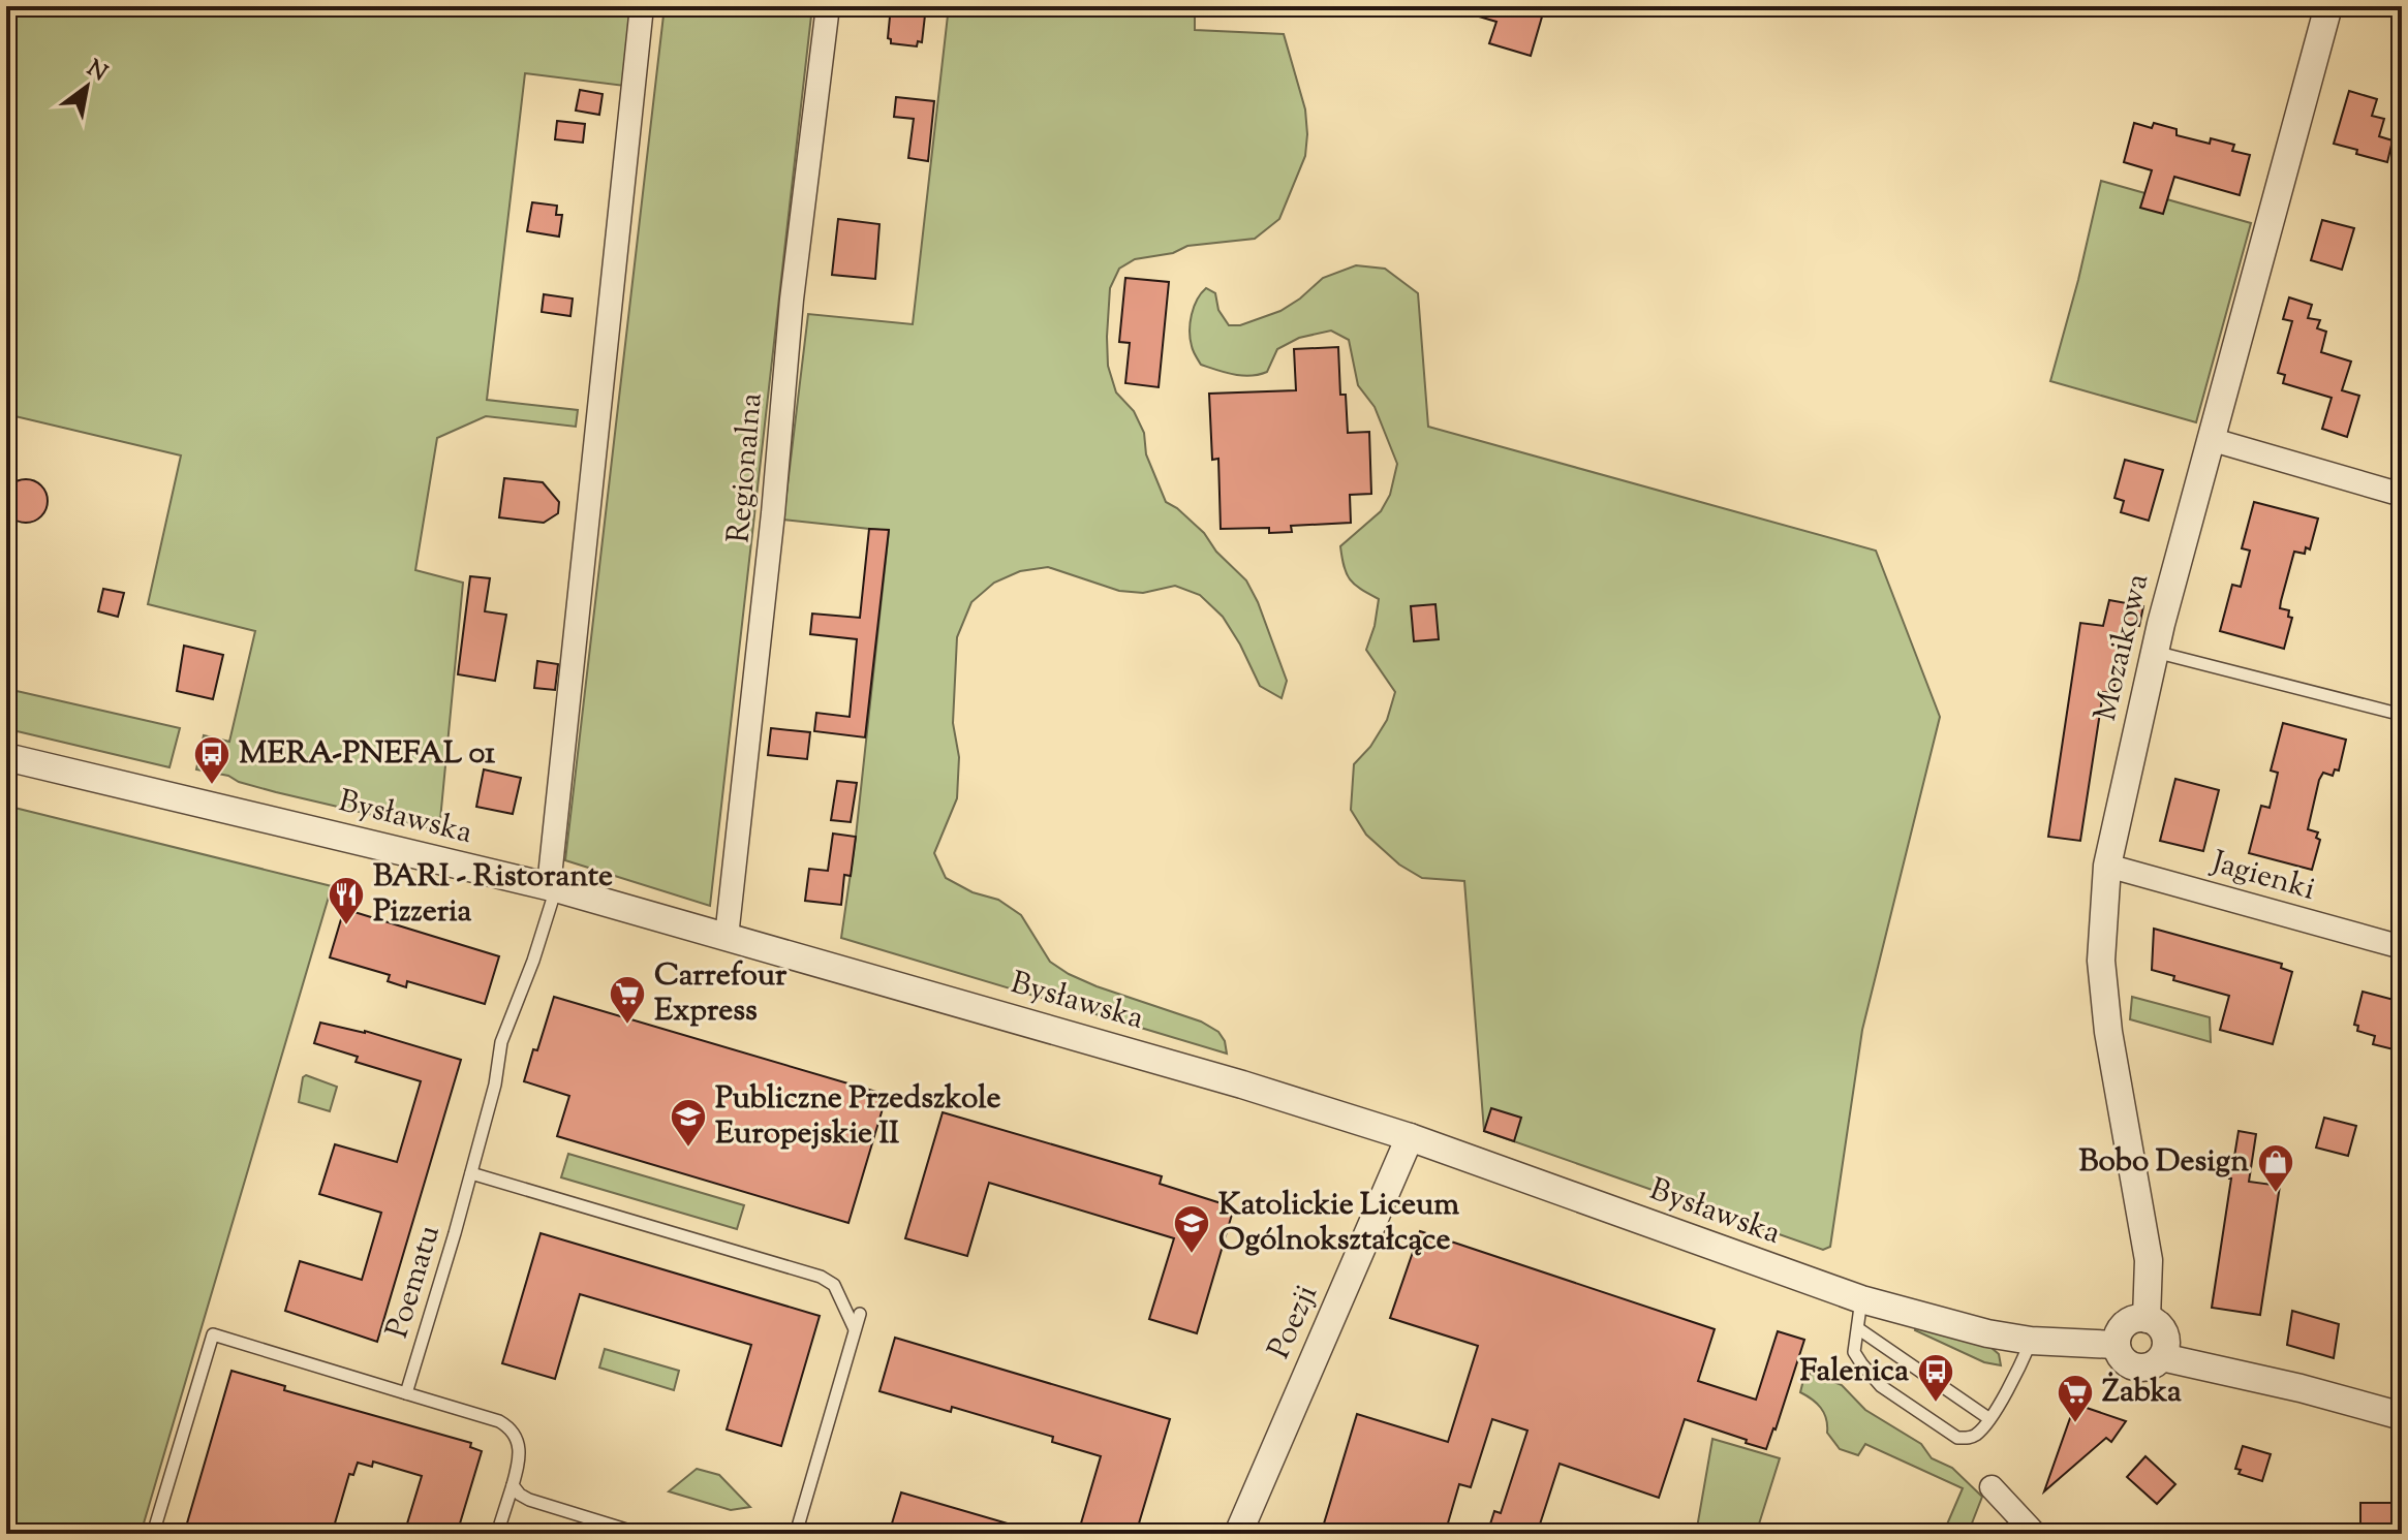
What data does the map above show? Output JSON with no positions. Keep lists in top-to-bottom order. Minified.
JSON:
{"streets":{"street":["Regionalna","Mozaikowa","Bysławska","Jagienki","Poezji"],"lane":["Poematu"]},"crossings":[["Regionalna","Bysławska"],["Mozaikowa","Bysławska"],["Mozaikowa","Jagienki"],["Bysławska","Poematu"],["Bysławska","Poezji"]],"places":{"bus stop":["MERA-PNEFAL 01","Falenica"],"restaurant":["BARI - Ristorante Pizzeria"],"supermarket":["Carrefour Express","Żabka"],"school or university":["Publiczne Przedszkole Europejskie II","Katolickie Liceum Ogólnokształcące"],"shop":["Bobo Design"]},"north":"top right"}
